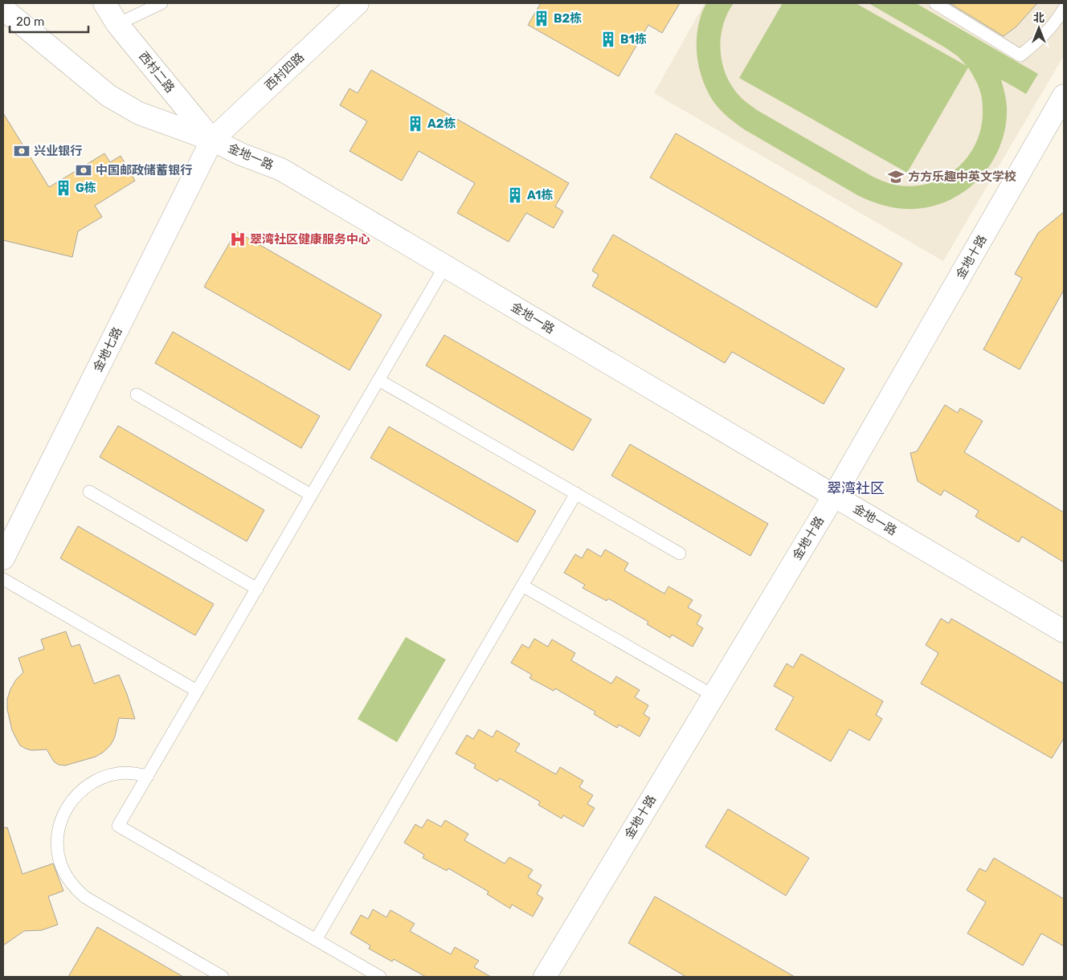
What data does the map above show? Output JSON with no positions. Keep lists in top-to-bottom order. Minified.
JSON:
{"streets":{"street":["西村四路","西村二路","金地一路","金地十路","金地七路"]},"crossings":[["西村四路","西村二路"],["西村四路","金地一路"],["西村四路","金地七路"],["西村二路","金地一路"],["西村二路","金地七路"],["金地一路","金地十路"],["金地一路","金地七路"]],"districts":["翠湾社区"],"places":{"building":["B2栋","B1栋","A2栋","G栋","A1栋"],"bank":["兴业银行","中国邮政储蓄银行"],"school or university":["方方乐趣中英文学校"],"hospital":["翠湾社区健康服务中心"]},"scale_bar":"20 m","north":"top"}
